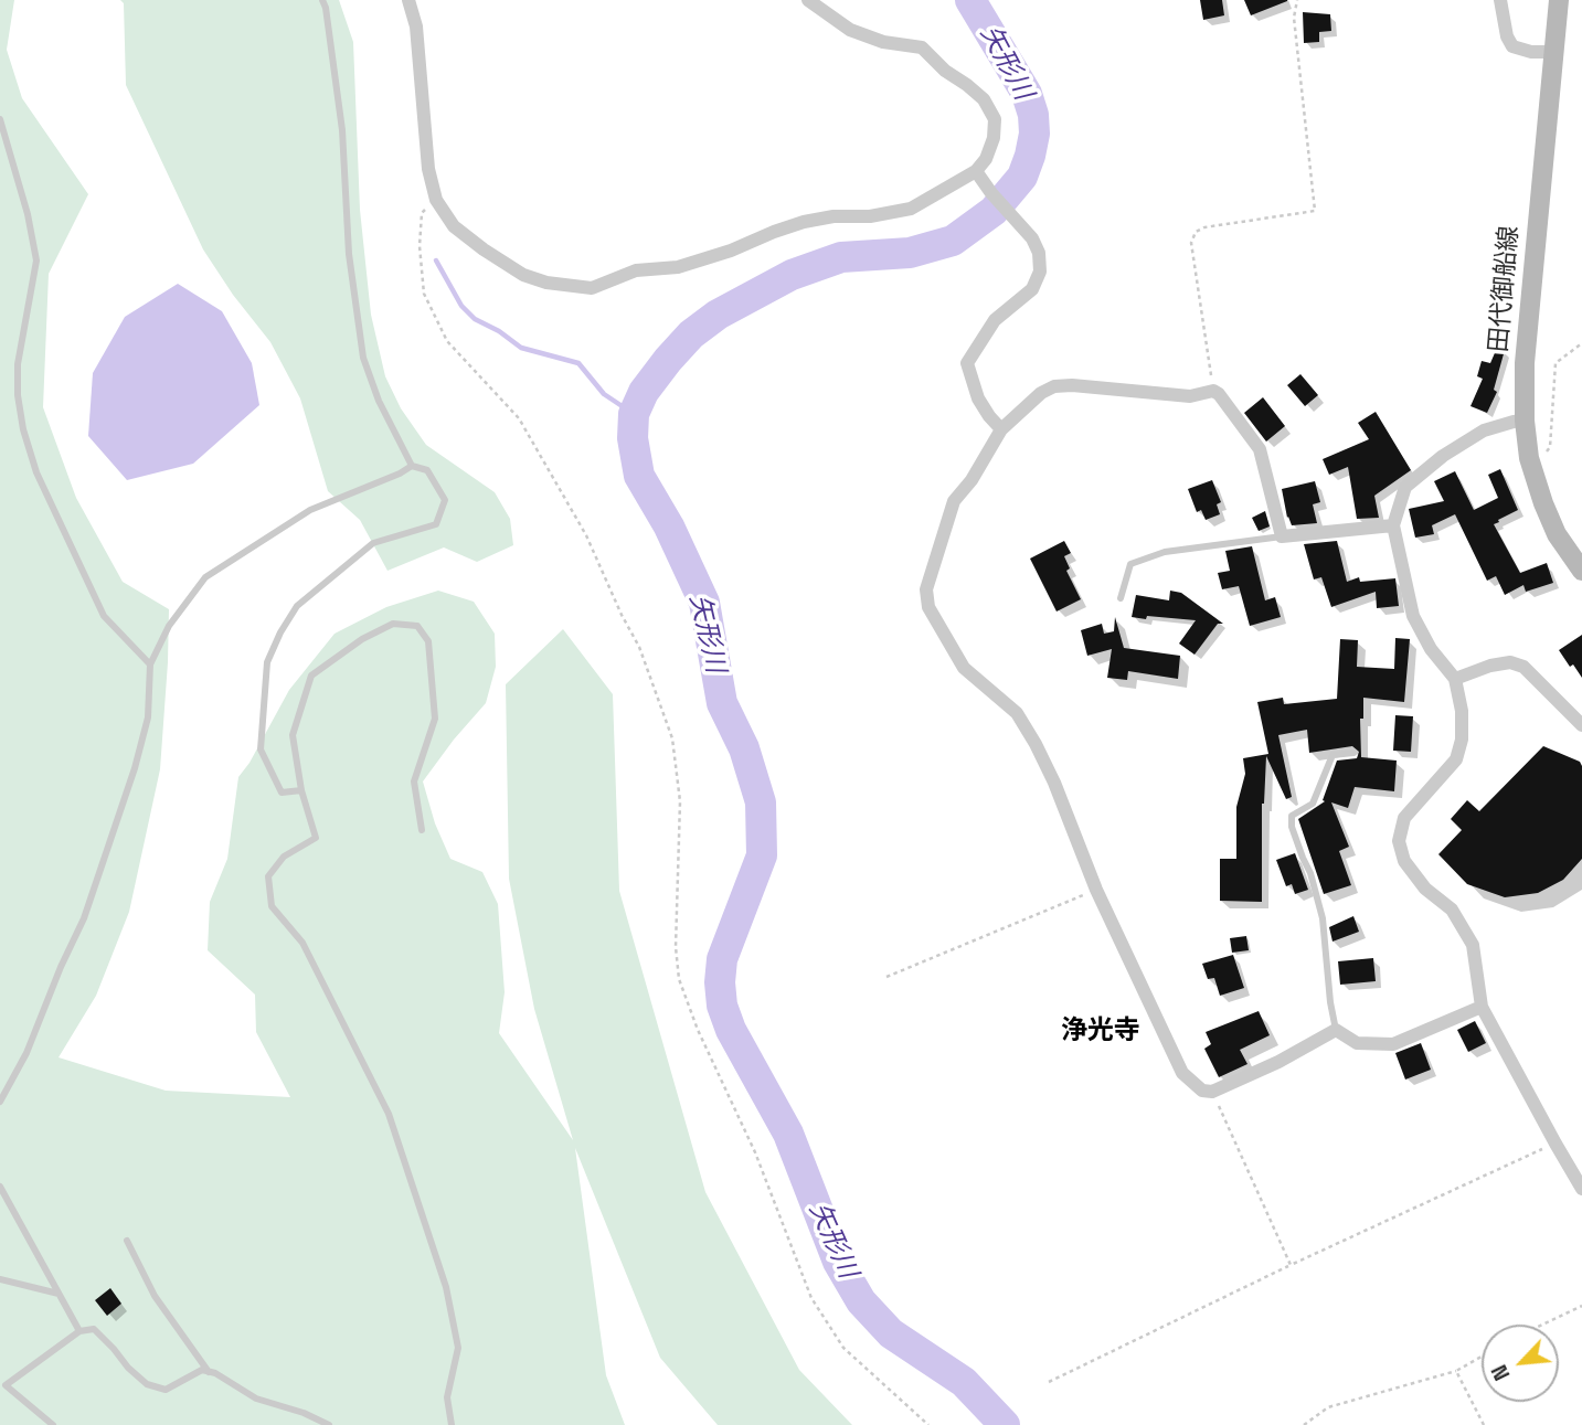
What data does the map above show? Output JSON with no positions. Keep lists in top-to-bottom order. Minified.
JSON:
{"streets":{"main road":["田代御船線"]},"districts":["浄光寺"],"water":["矢形川"],"north":"bottom left"}
